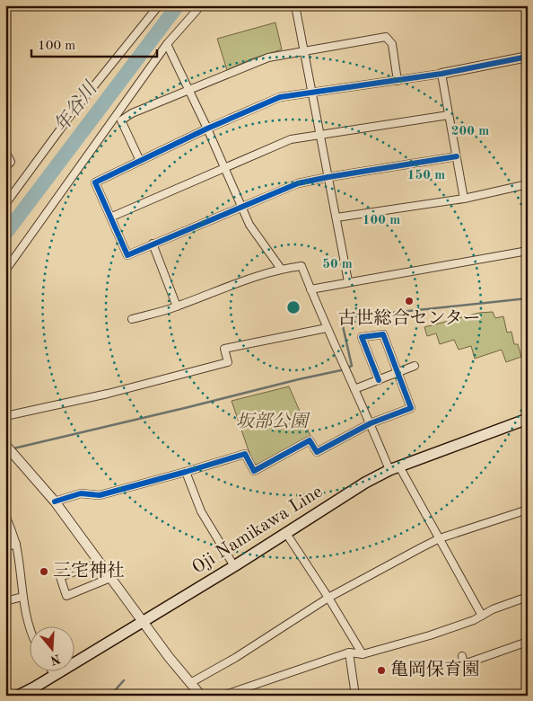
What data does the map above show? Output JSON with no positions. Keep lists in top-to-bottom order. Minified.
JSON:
{"streets":{"main road":["Oji Namikawa Line"]},"water":["年谷川"],"parks":["坂部公園"],"places":["古世総合センター","三宅神社","亀岡保育園"],"scale_bar":"100 m","north":"bottom","rings":["200 m","150 m","100 m","50 m"]}
